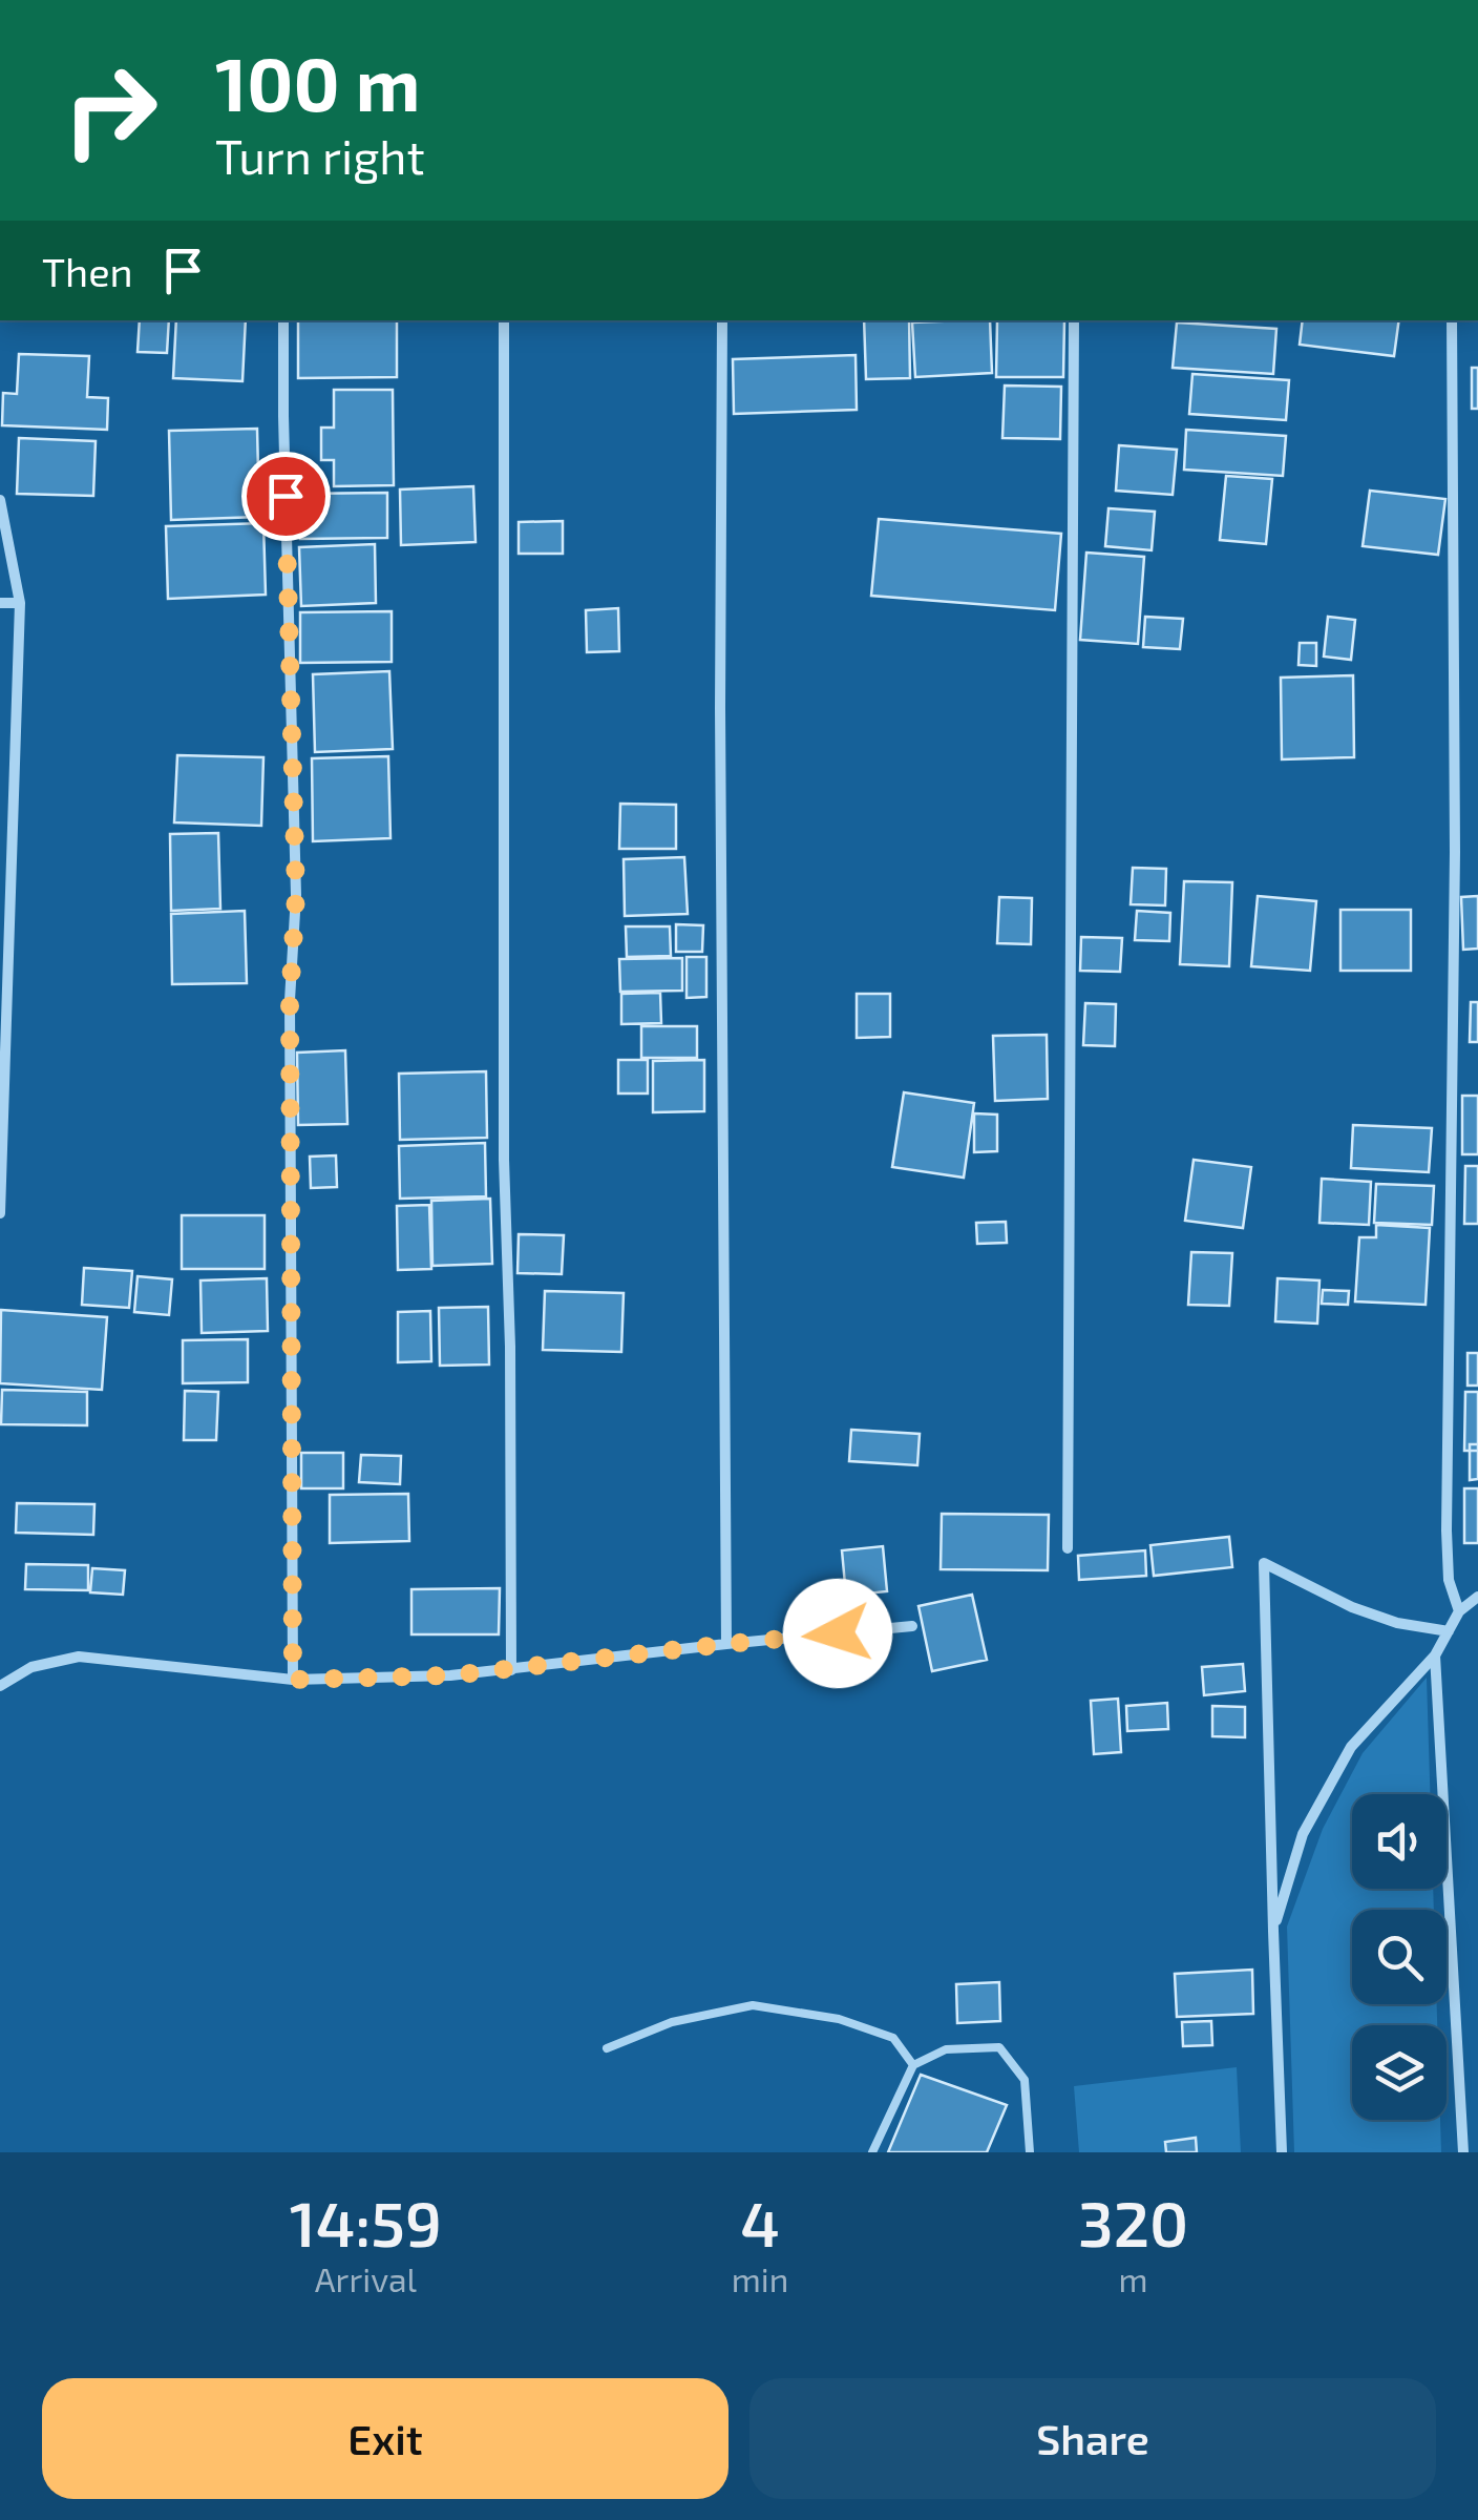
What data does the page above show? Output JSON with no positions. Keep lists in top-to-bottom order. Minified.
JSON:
{"page":{"turn":["100 m","Turn right"],"then":"Then","eta":["14:59","Arrival","4","min","320","m"],"buttons":["Exit","Share"]}}
